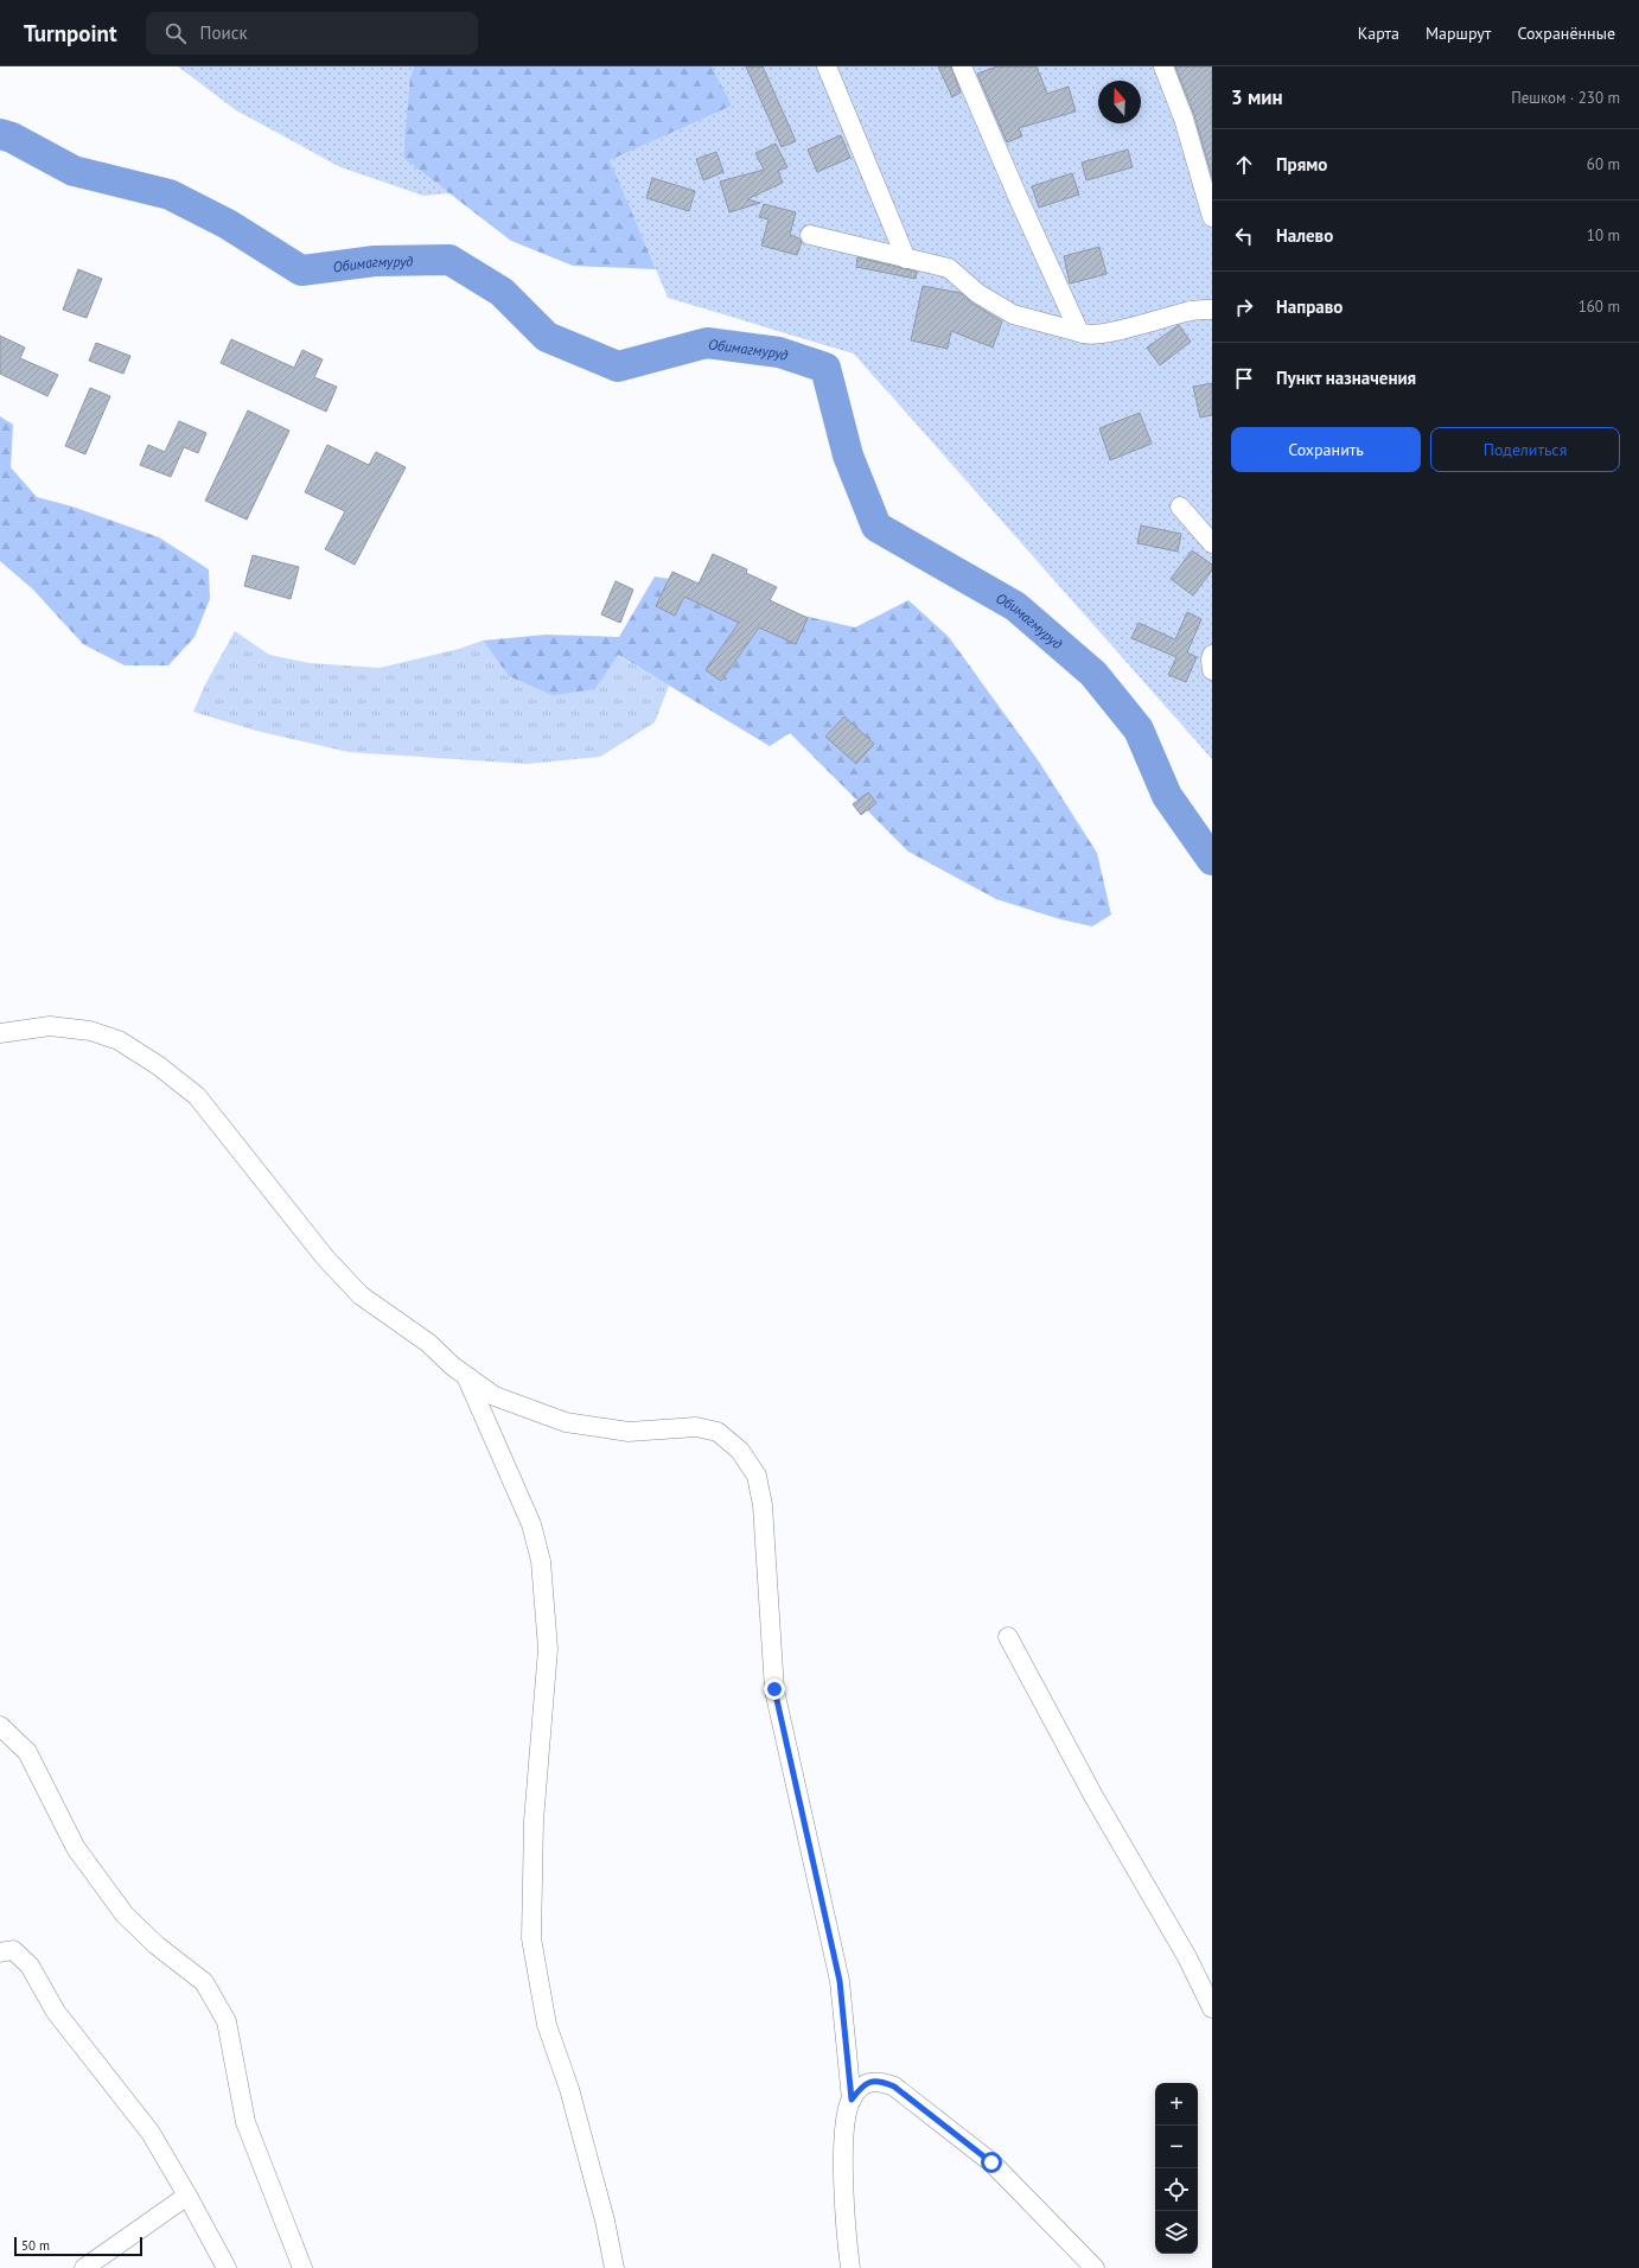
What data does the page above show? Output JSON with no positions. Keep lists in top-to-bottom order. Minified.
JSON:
{"water":["Обимагмуруд"],"scale_bar":"50 m","north":"top","page":{"header":"Turnpoint","search":"Поиск","nav":["Карта","Маршрут","Сохранённые"],"heading":["3 мин","Пешком · 230 m"],"list":[["Прямо","60 m"],["Налево","10 m"],["Направо","160 m"],"Пункт назначения"],"buttons":["Сохранить","Поделиться"],"map_buttons":["+","−"],"scale":"50 m"}}
